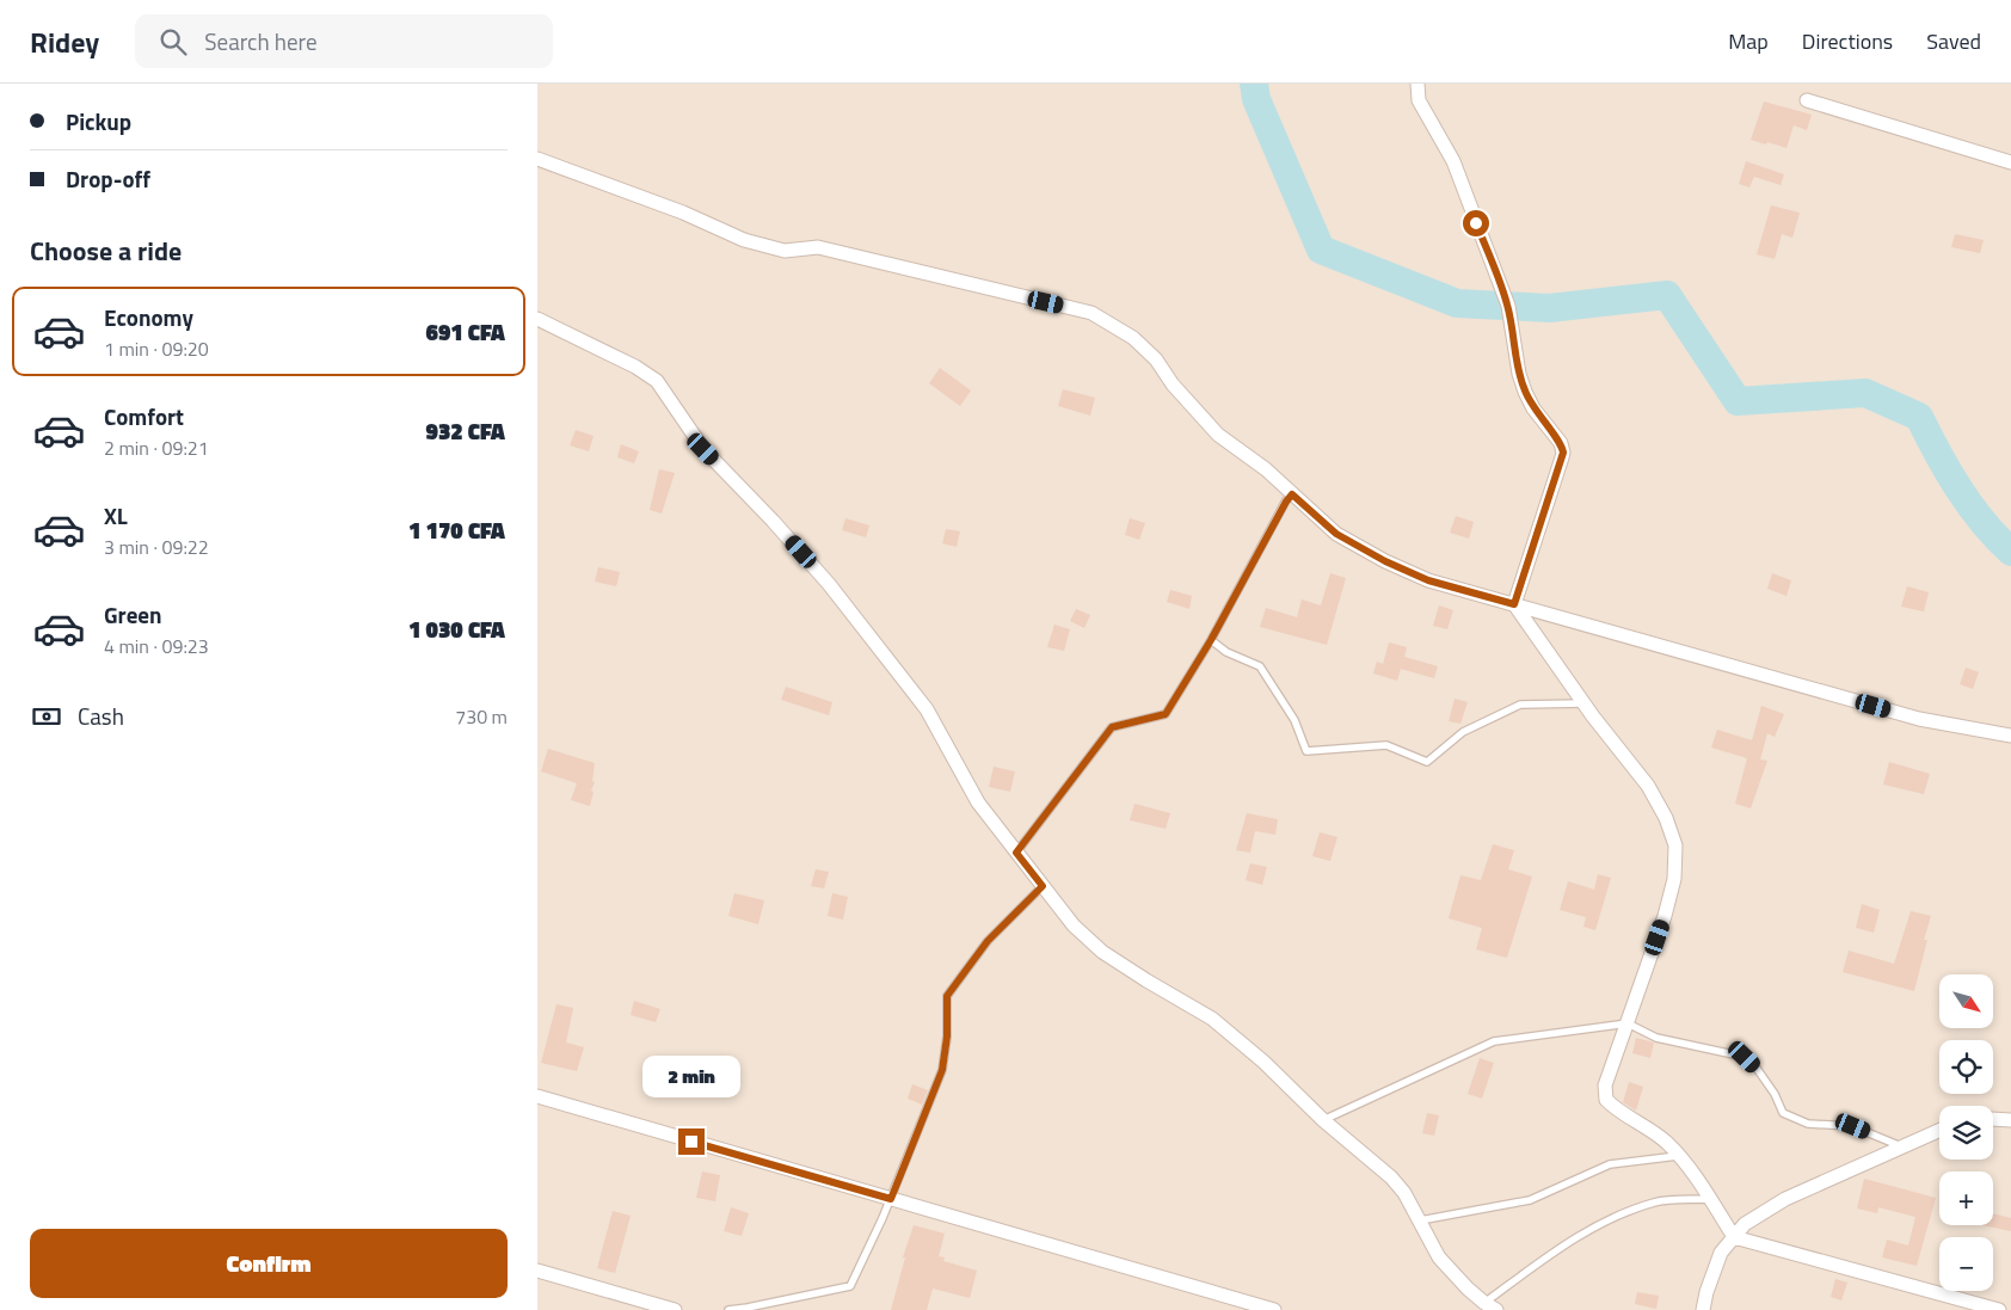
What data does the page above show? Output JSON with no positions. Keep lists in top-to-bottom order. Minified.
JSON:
{"north":"bottom right","page":{"header":"Ridey","search":"Search here","nav":["Map","Directions","Saved"],"banner":["Pickup","Drop-off"],"heading":"Choose a ride","list":[{"name":"Economy","note":"1 min · 09:20","value":"691 CFA"},{"name":"Comfort","note":"2 min · 09:21","value":"932 CFA"},{"name":"XL","note":"3 min · 09:22","value":"1 170 CFA"},{"name":"Green","note":"4 min · 09:23","value":"1 030 CFA"}],"pay":["Cash","730 m"],"map_buttons":["+","−"],"bubble":"2 min","buttons":"Confirm"}}
